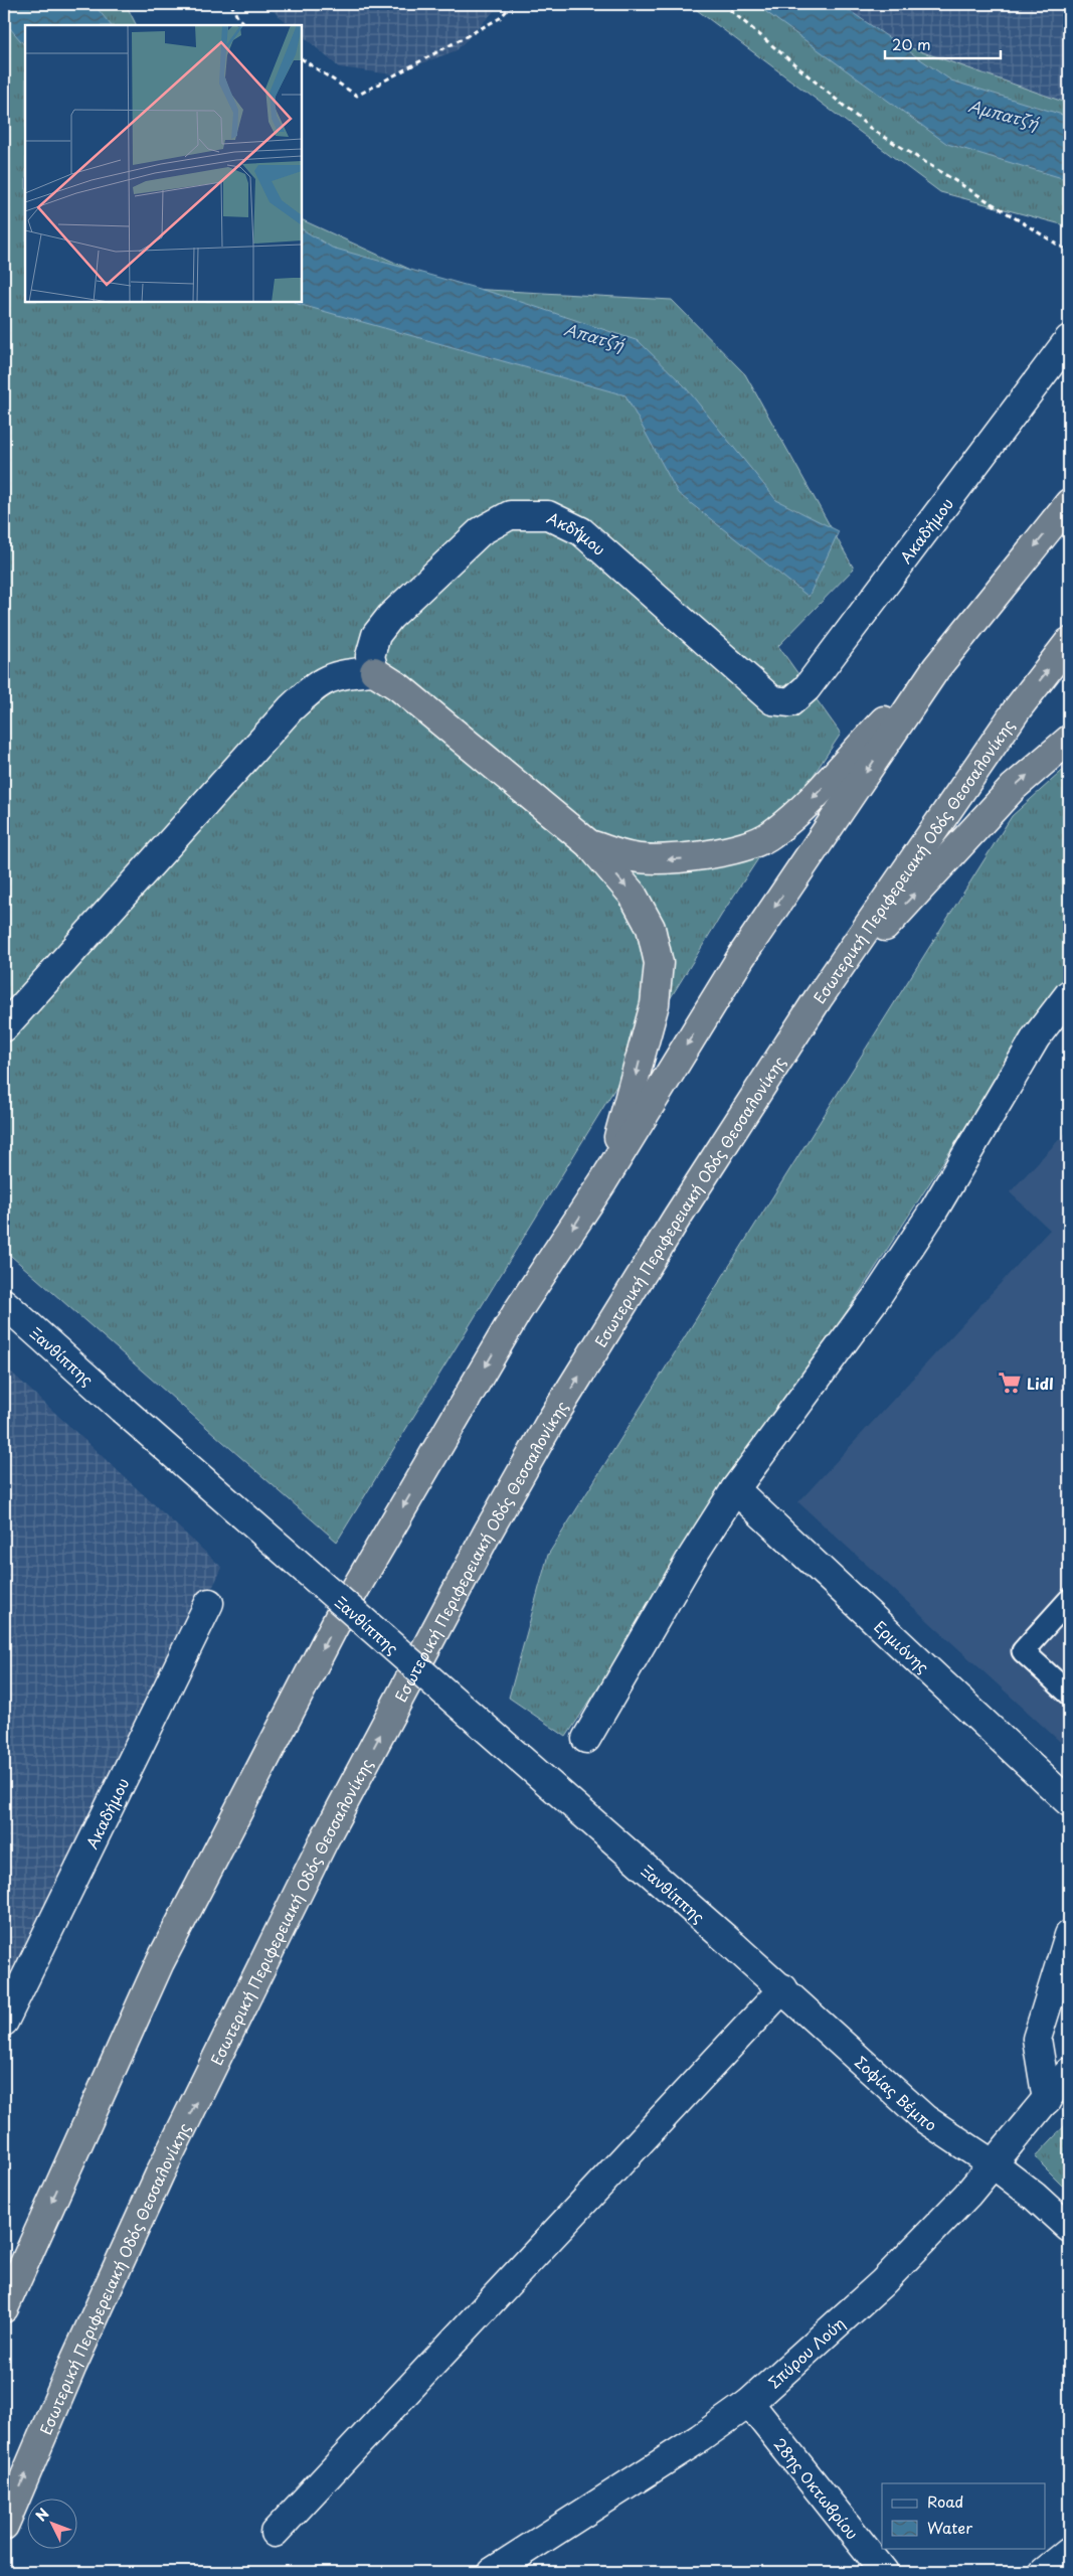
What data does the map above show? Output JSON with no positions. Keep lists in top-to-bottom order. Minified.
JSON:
{"streets":{"highway":["Εσωτερική Περιφερειακή Οδός Θεσσαλονίκης"],"street":["Ακαδήμου","Ακδήμου","Ξανθίππης","Ερμιόνης","Σοφίας Βέμπο","Σπύρου Λούη","28ης Οκτωβρίου"]},"crossings":[["Ακαδήμου","Ακδήμου"],["Ξανθίππης","Σοφίας Βέμπο"],["Σοφίας Βέμπο","Σπύρου Λούη"],["Σπύρου Λούη","28ης Οκτωβρίου"]],"water":["Αμπατζή","Απατζή"],"places":{"supermarket":["Lidl"]},"legend":["Road","Water"],"scale_bar":"20 m","north":"top left"}
